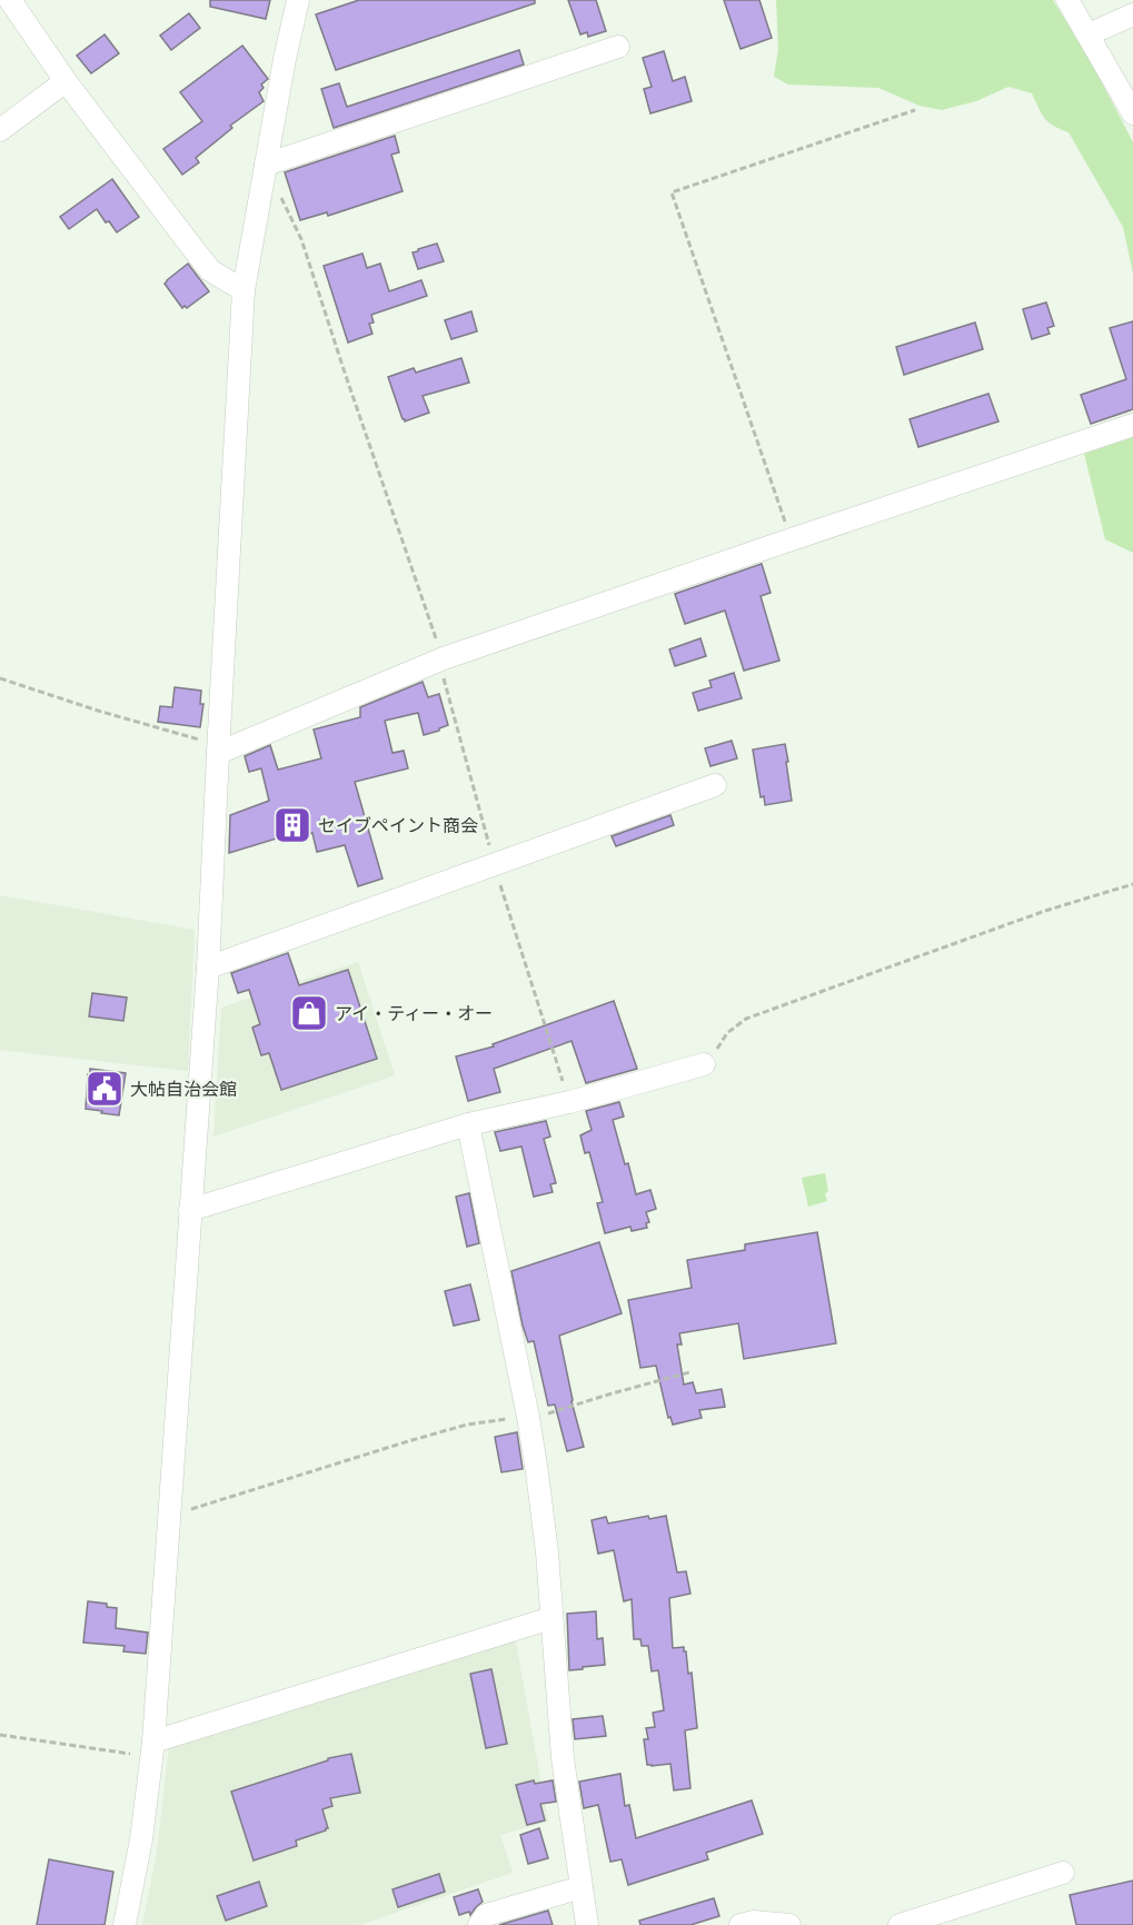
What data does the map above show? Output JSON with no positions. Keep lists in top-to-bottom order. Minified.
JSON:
{"places":{"building":["セイブペイント商会"],"shop":["アイ・ティー・オー"],"public building":["大帖自治会館"]}}
